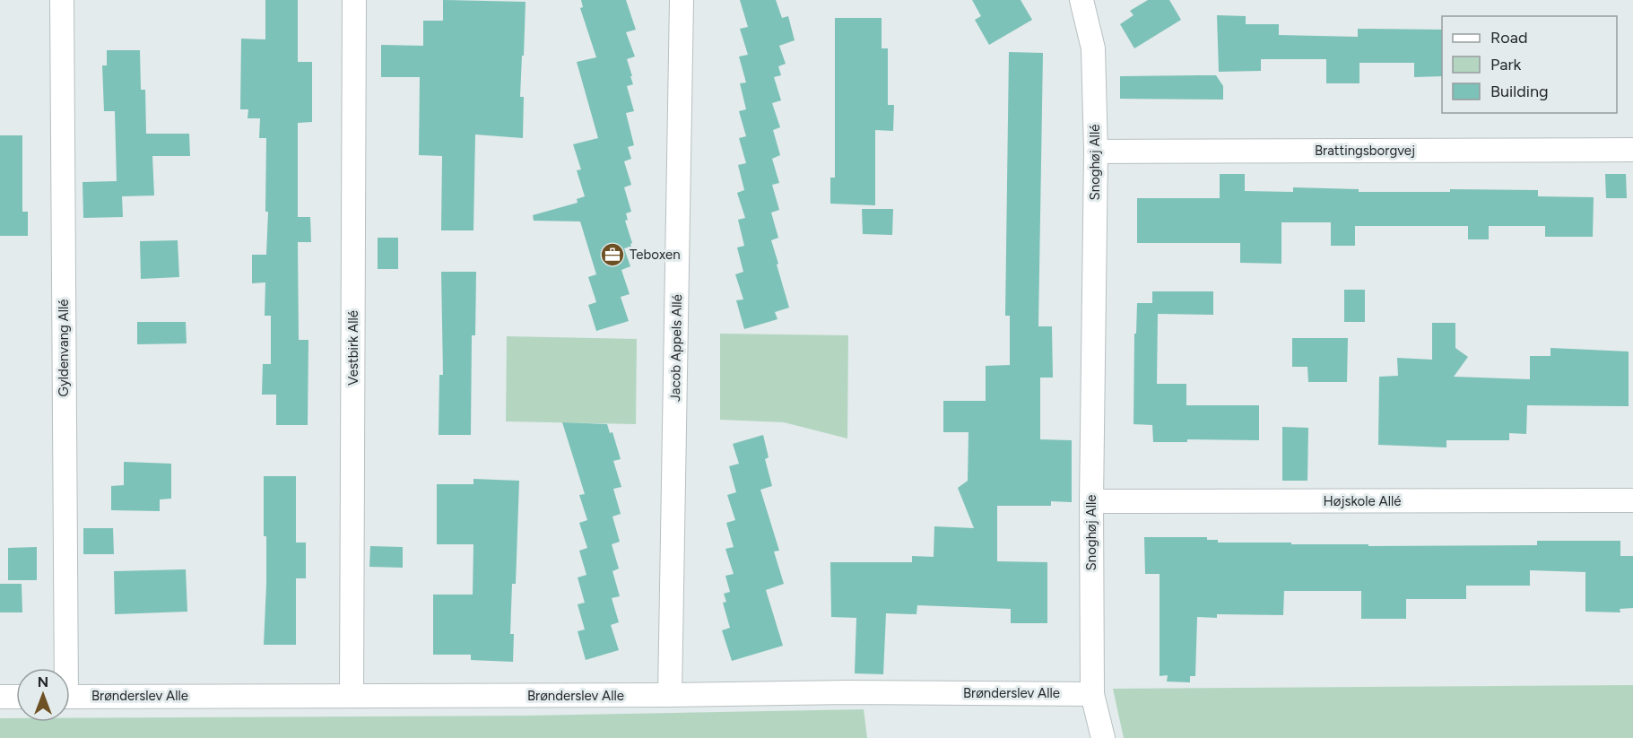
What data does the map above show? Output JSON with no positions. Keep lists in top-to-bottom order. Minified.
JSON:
{"streets":{"street":["Brattingsborgvej","Snoghøj Allé","Gyldenvang Allé","Vestbirk Allé","Jacob Appels Allé","Højskole Allé","Snoghøj Alle","Brønderslev Alle"]},"crossings":[["Brattingsborgvej","Snoghøj Allé"],["Snoghøj Allé","Snoghøj Alle"],["Vestbirk Allé","Brønderslev Alle"],["Jacob Appels Allé","Brønderslev Alle"],["Højskole Allé","Snoghøj Alle"],["Snoghøj Alle","Brønderslev Alle"]],"places":{"office":["Teboxen"]},"legend":["Road","Park","Building"],"north":"top"}
